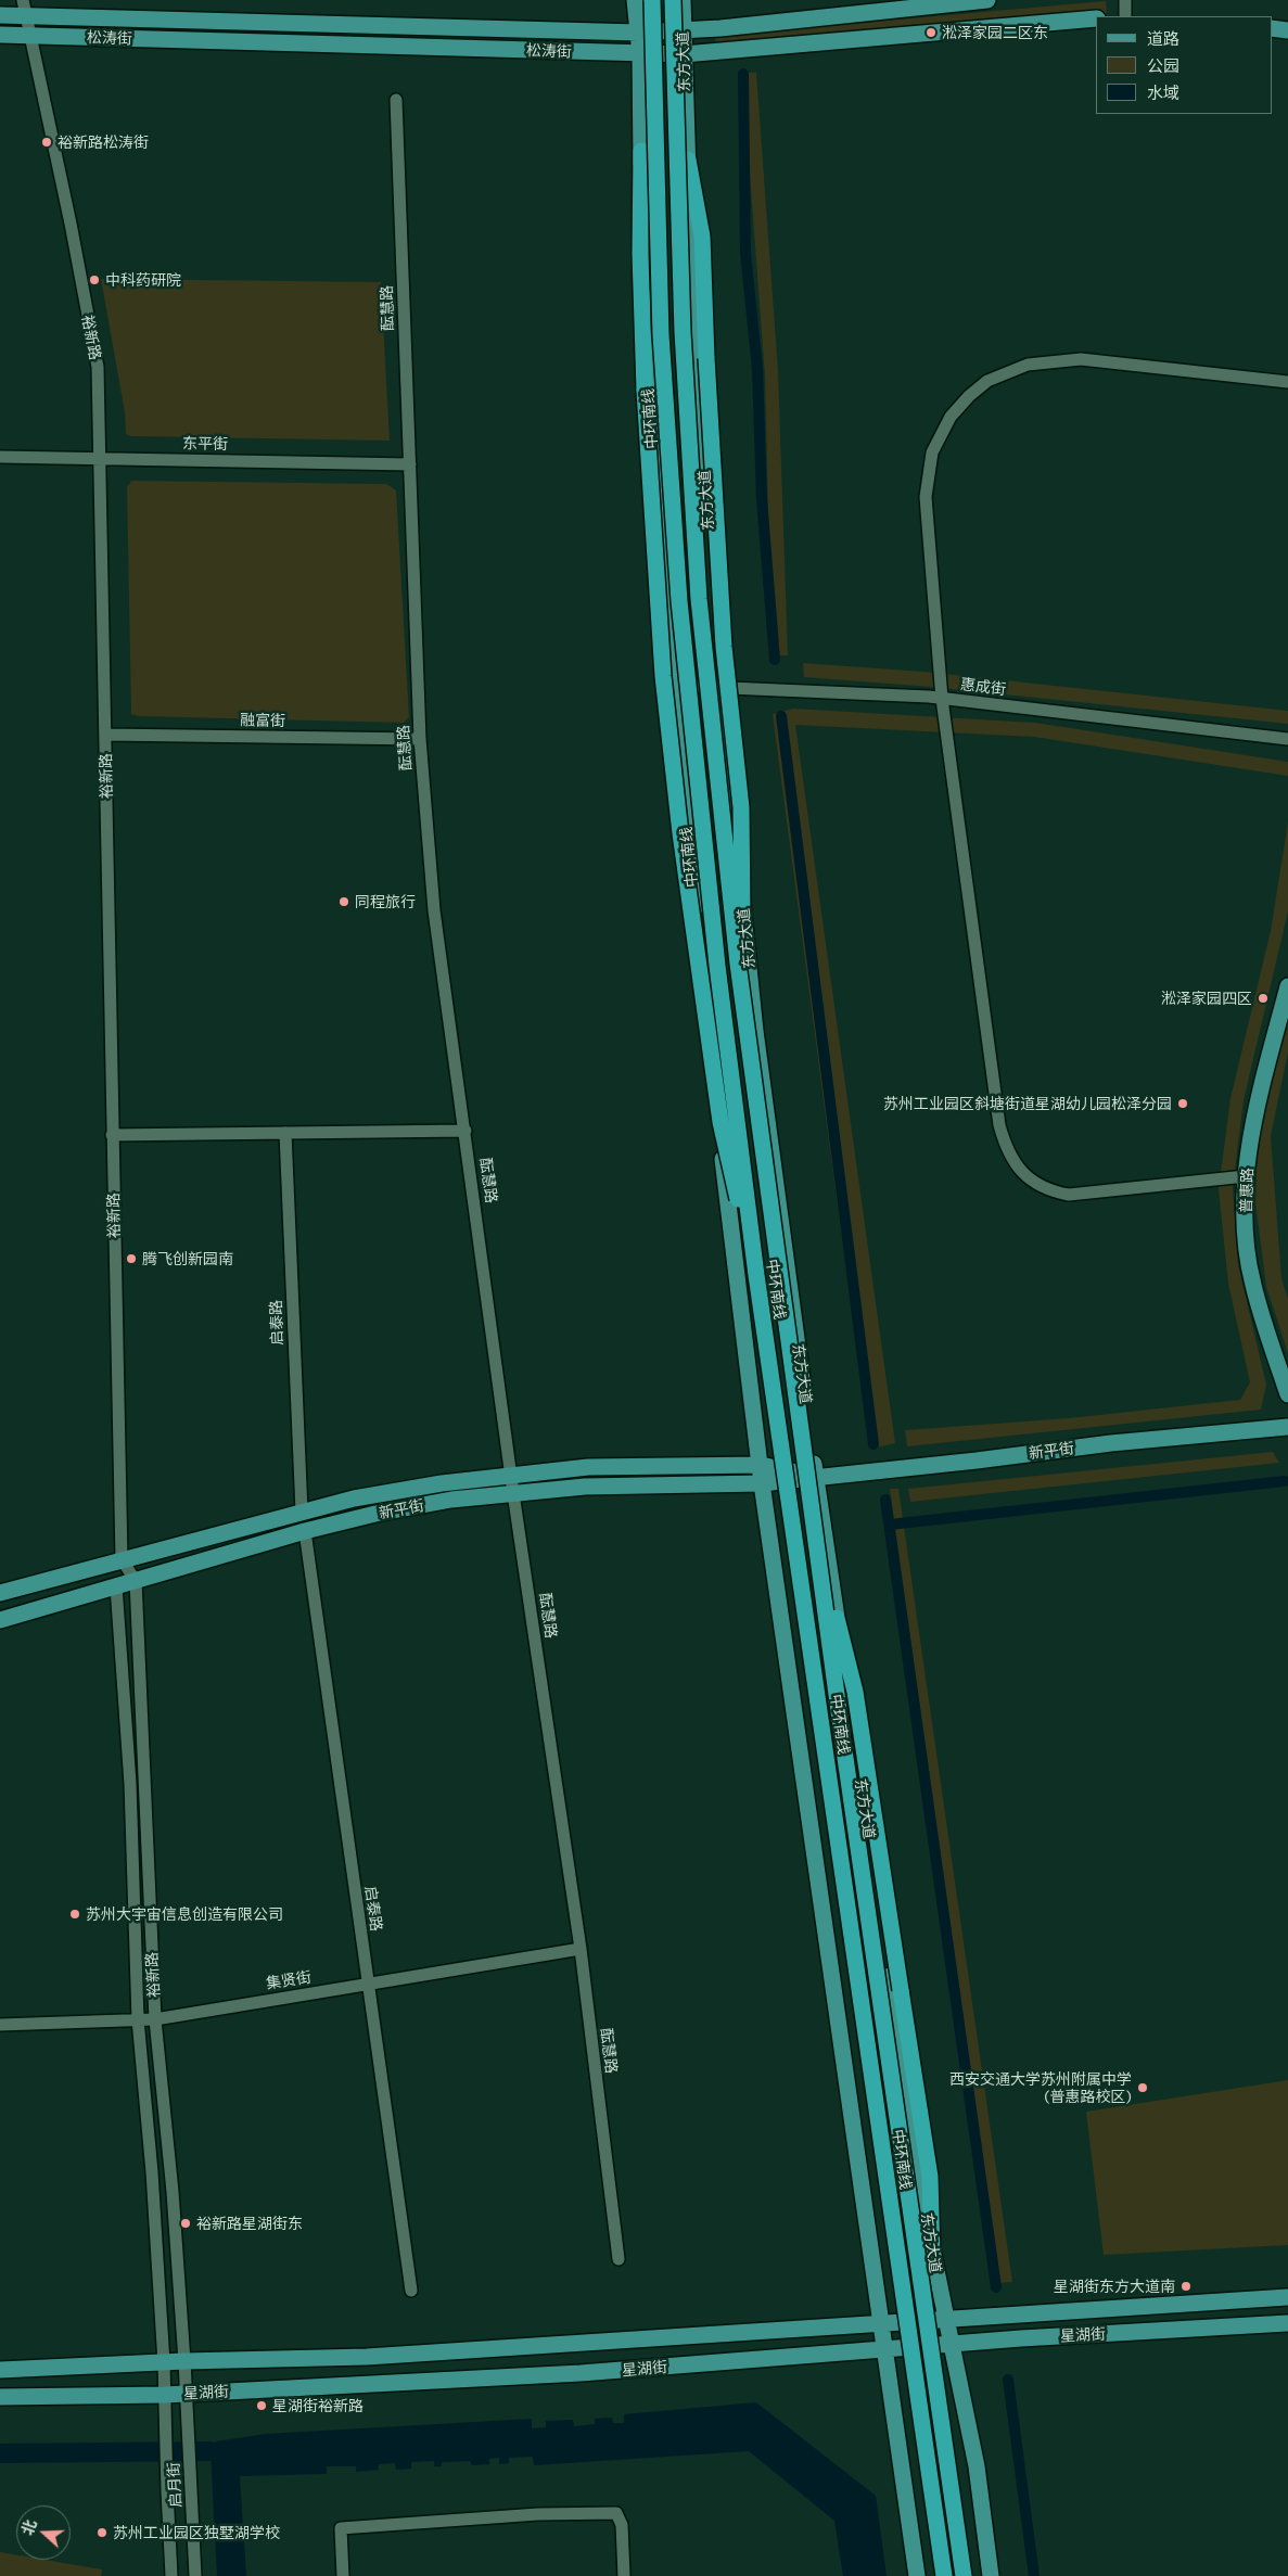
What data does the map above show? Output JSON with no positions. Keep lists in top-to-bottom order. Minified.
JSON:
{"streets":{"highway":["中环南线"],"main road":["松涛街","东方大道","裕新路","普惠路","新平街","星湖街"],"street":["酝慧路","东平街","惠成街","融富街","启泰路","集贤街","启月街"]},"crossings":[["松涛街","东方大道"],["松涛街","裕新路"],["东方大道","惠成街"],["东方大道","新平街"],["东方大道","星湖街"],["酝慧路","东平街"],["酝慧路","融富街"],["酝慧路","新平街"],["酝慧路","集贤街"],["裕新路","东平街"],["裕新路","融富街"],["裕新路","新平街"],["裕新路","集贤街"],["裕新路","星湖街"],["裕新路","启月街"],["启泰路","新平街"],["启泰路","集贤街"],["星湖街","启月街"]],"places":["淞泽家园二区东","裕新路松涛街","中科药研院","同程旅行","淞泽家园四区","苏州工业园区斜塘街道星湖幼儿园松泽分园","腾飞创新园南","苏州大宇宙信息创造有限公司","西安交通大学苏州附属中学 (普惠路校区)","裕新路星湖街东","星湖街东方大道南","星湖街裕新路","苏州工业园区独墅湖学校"],"legend":["道路","公园","水域"],"north":"left"}
